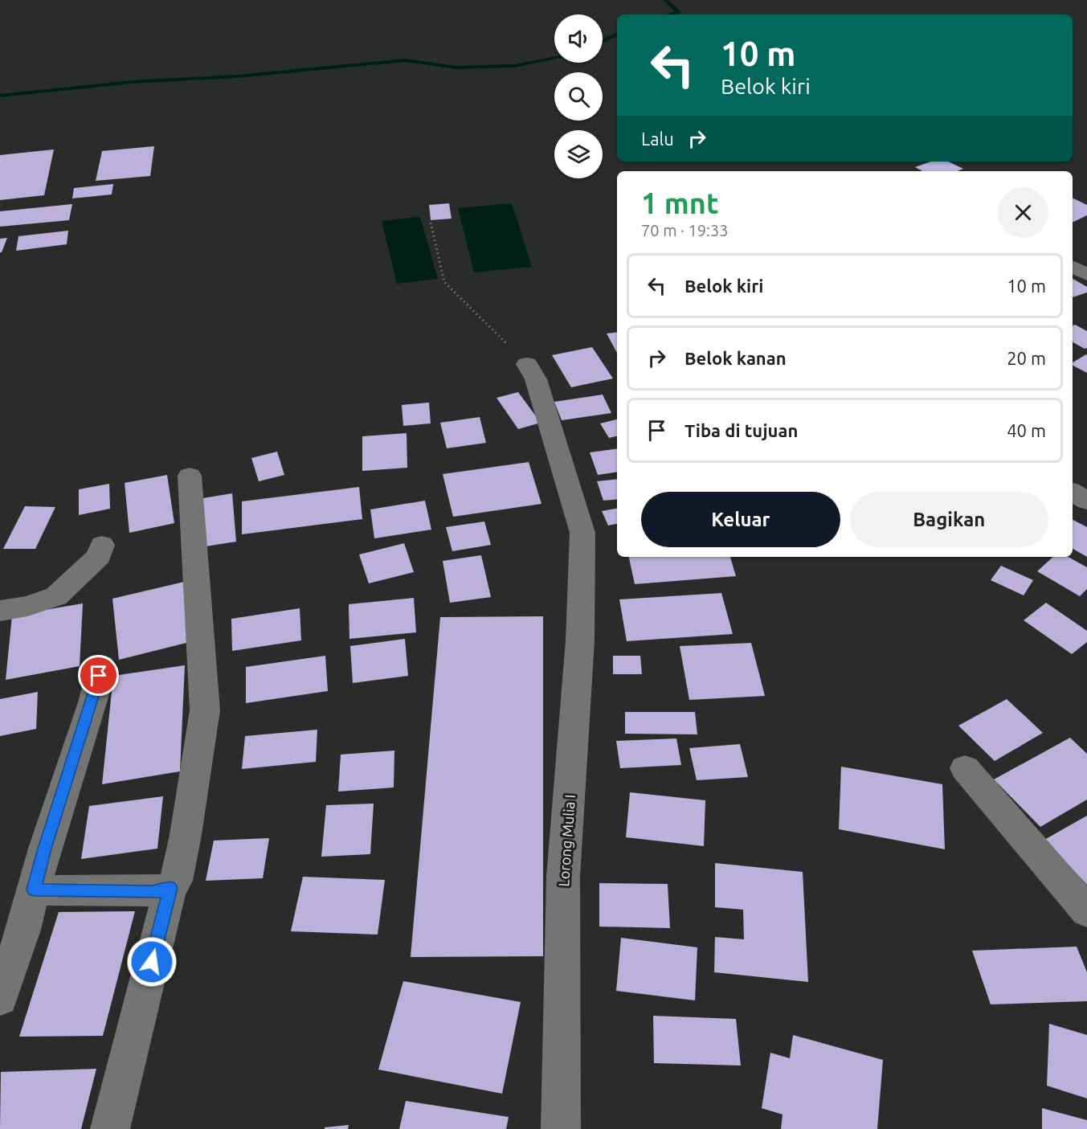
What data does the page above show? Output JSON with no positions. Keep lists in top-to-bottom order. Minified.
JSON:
{"streets":{"street":["Lorong Mulia I"]},"page":{"turn":["10 m","Belok kiri"],"then":"Lalu","heading":["1 mnt","70 m · 19:33"],"list":[{"name":"Belok kiri","value":"10 m"},{"name":"Belok kanan","value":"20 m"},{"name":"Tiba di tujuan","value":"40 m"}],"buttons":["Keluar","Bagikan"]}}
